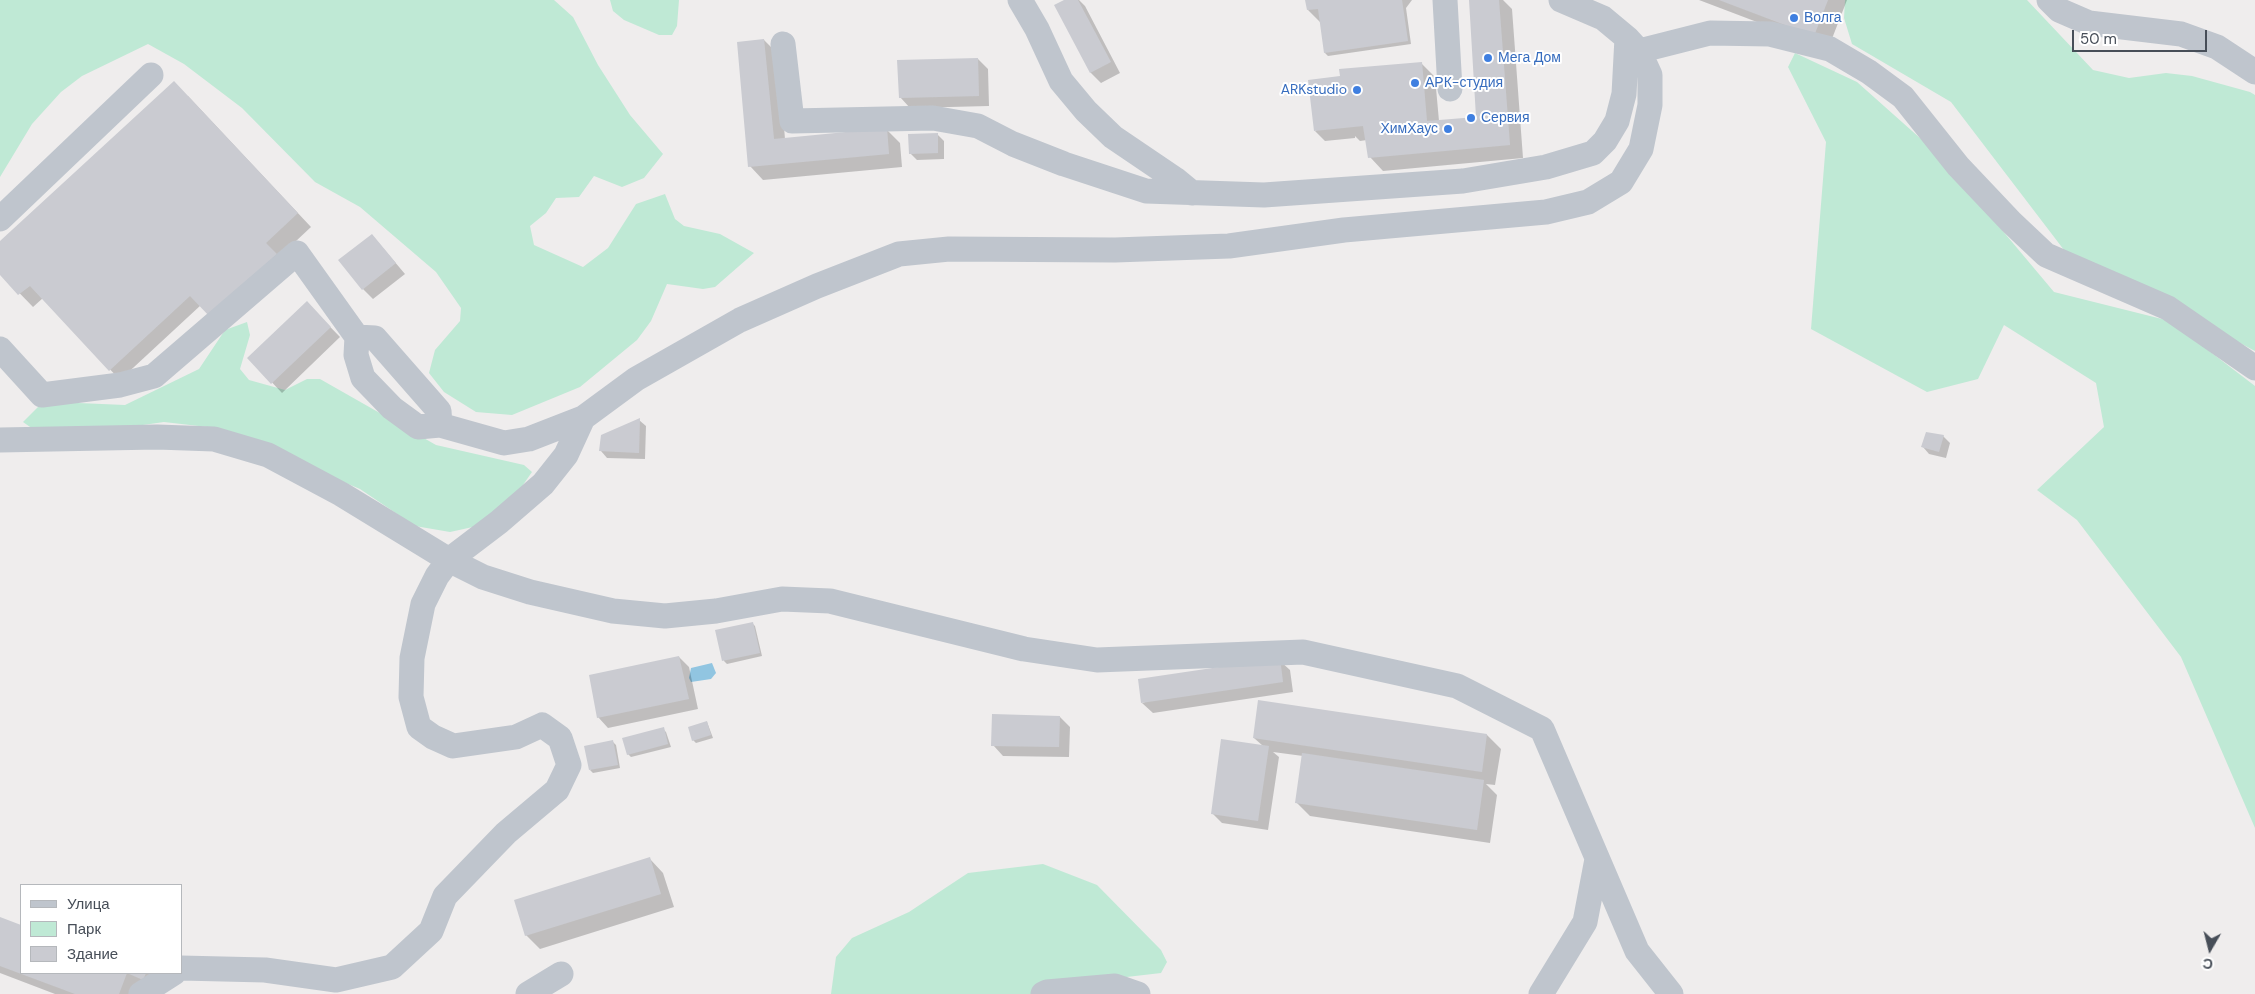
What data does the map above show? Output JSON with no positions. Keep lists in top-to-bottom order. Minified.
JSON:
{"places":["Волга","Мега Дом","АРК-студия","ARKstudio","Сервия","ХимХаус"],"legend":["Улица","Парк","Здание"],"scale_bar":"50 m","north":"bottom"}
